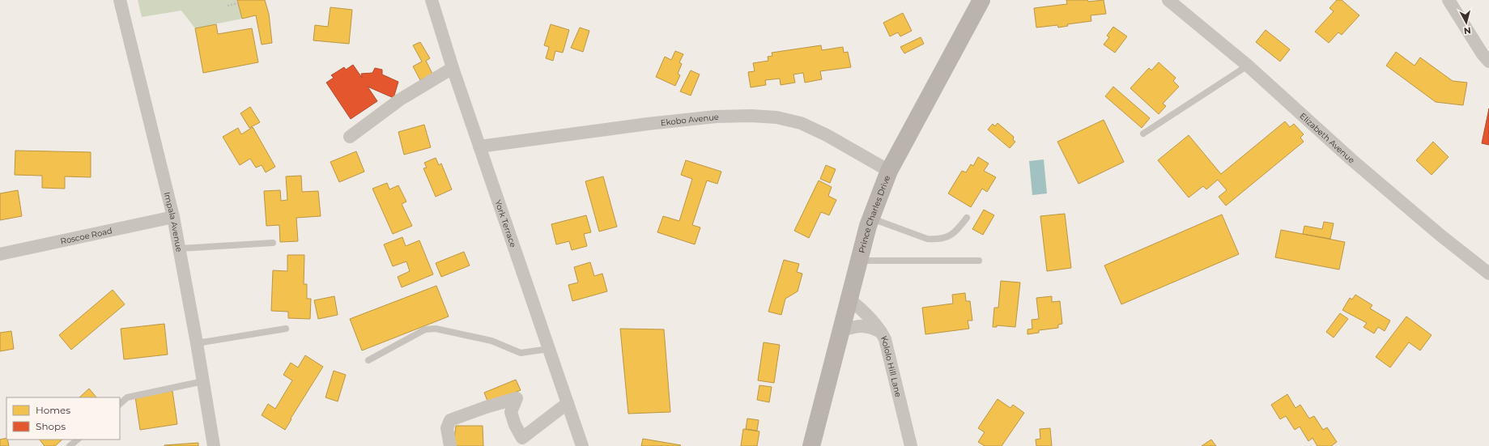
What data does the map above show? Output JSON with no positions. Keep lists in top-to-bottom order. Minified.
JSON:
{"streets":{"street":["Ekobo Avenue","Elizabeth Avenue","Prince Charles Drive","Impala Avenue","York Terrace","Roscoe Road","Kololo Hill Lane"]},"crossings":[["Ekobo Avenue","Prince Charles Drive"],["Ekobo Avenue","York Terrace"],["Prince Charles Drive","Kololo Hill Lane"],["Impala Avenue","Roscoe Road"]],"legend":["Homes","Shops"],"north":"bottom"}
